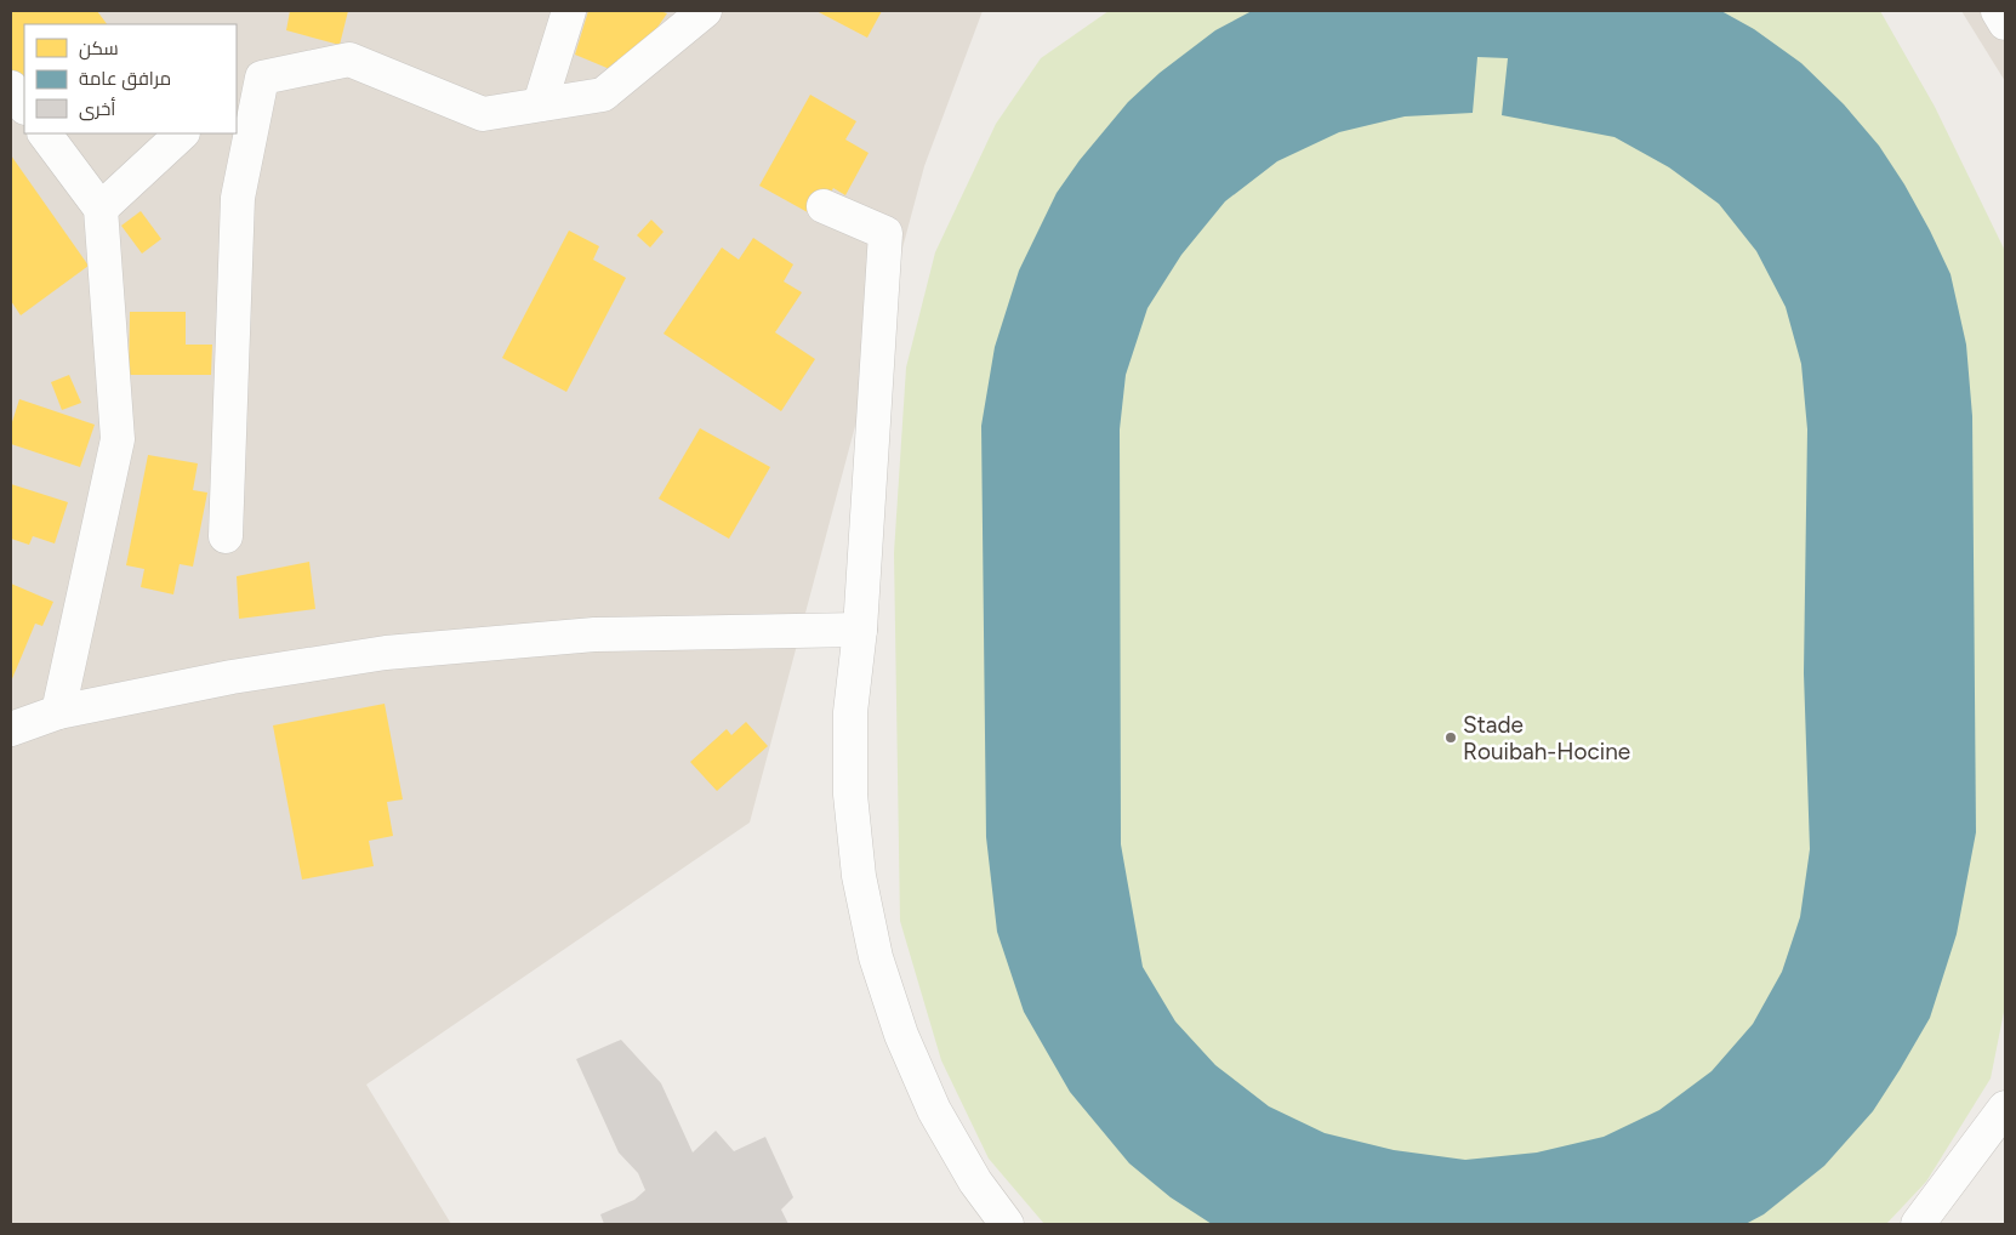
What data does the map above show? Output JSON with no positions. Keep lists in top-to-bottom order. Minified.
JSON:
{"places":["Stade Rouibah-Hocine"],"legend":["سكن","مرافق عامة","أخرى"]}
